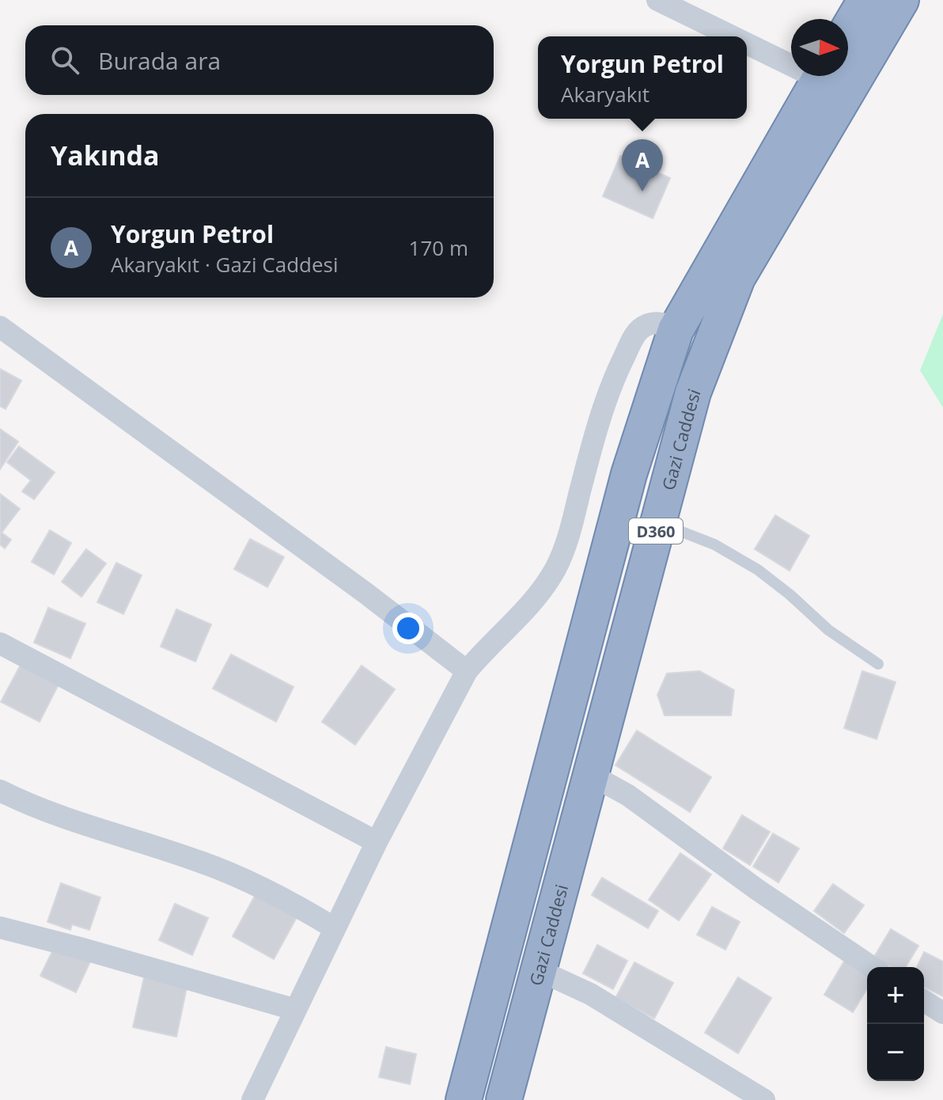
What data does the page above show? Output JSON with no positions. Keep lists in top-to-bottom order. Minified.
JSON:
{"streets":{"highway":["Gazi Caddesi","D360"]},"north":"right","page":{"search":"Burada ara","popup":["Yorgun Petrol","Akaryakıt"],"heading":"Yakında","pins":"A","list":[{"mark":"A","name":"Yorgun Petrol","note":"Akaryakıt · Gazi Caddesi","value":"170 m"}],"map_buttons":["+","−"]}}
